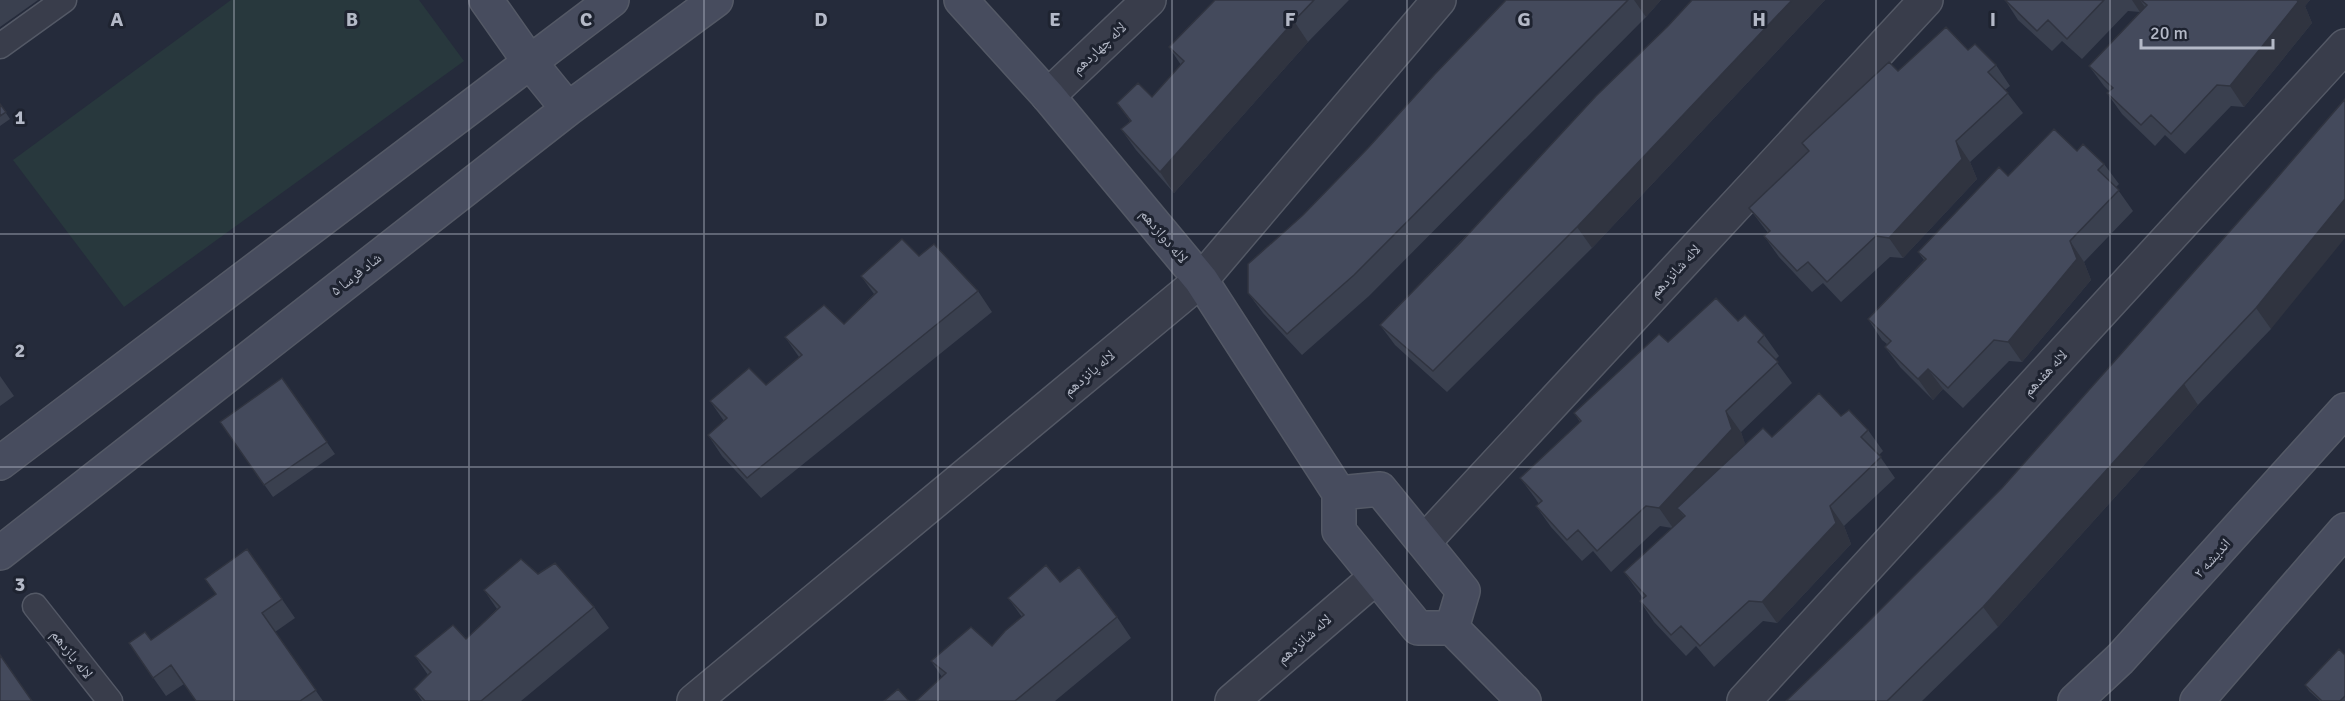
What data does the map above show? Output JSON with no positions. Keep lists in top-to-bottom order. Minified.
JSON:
{"streets":{"street":["لاله چهاردهم","لاله دوازدهم","لاله شانزدهم","شاد فرسا ۵","لاله پانزدهم","لاله هفدهم","اندیشه ۲"],"lane":["لاله یازدهم"]},"crossings":[["لاله چهاردهم","لاله دوازدهم"],["لاله دوازدهم","لاله پانزدهم"]],"scale_bar":"20 m","grid":{"columns":["A","B","C","D","E","F","G","H","I"],"rows":["1","2","3"]}}
